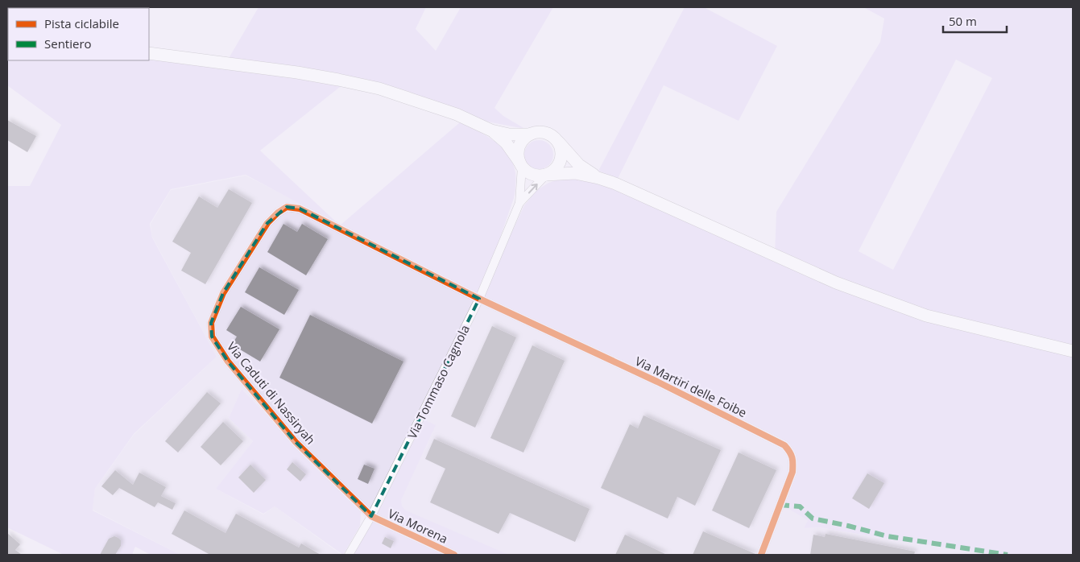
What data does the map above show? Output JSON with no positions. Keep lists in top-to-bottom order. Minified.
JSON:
{"streets":{"street":["Via Tommaso Cagnola","Via Martiri delle Foibe","Via Caduti di Nassiryah","Via Morena"]},"crossings":[["Via Tommaso Cagnola","Via Martiri delle Foibe"],["Via Tommaso Cagnola","Via Caduti di Nassiryah"],["Via Tommaso Cagnola","Via Morena"],["Via Martiri delle Foibe","Via Caduti di Nassiryah"],["Via Caduti di Nassiryah","Via Morena"]],"legend":["Pista ciclabile","Sentiero"],"scale_bar":"50 m"}
